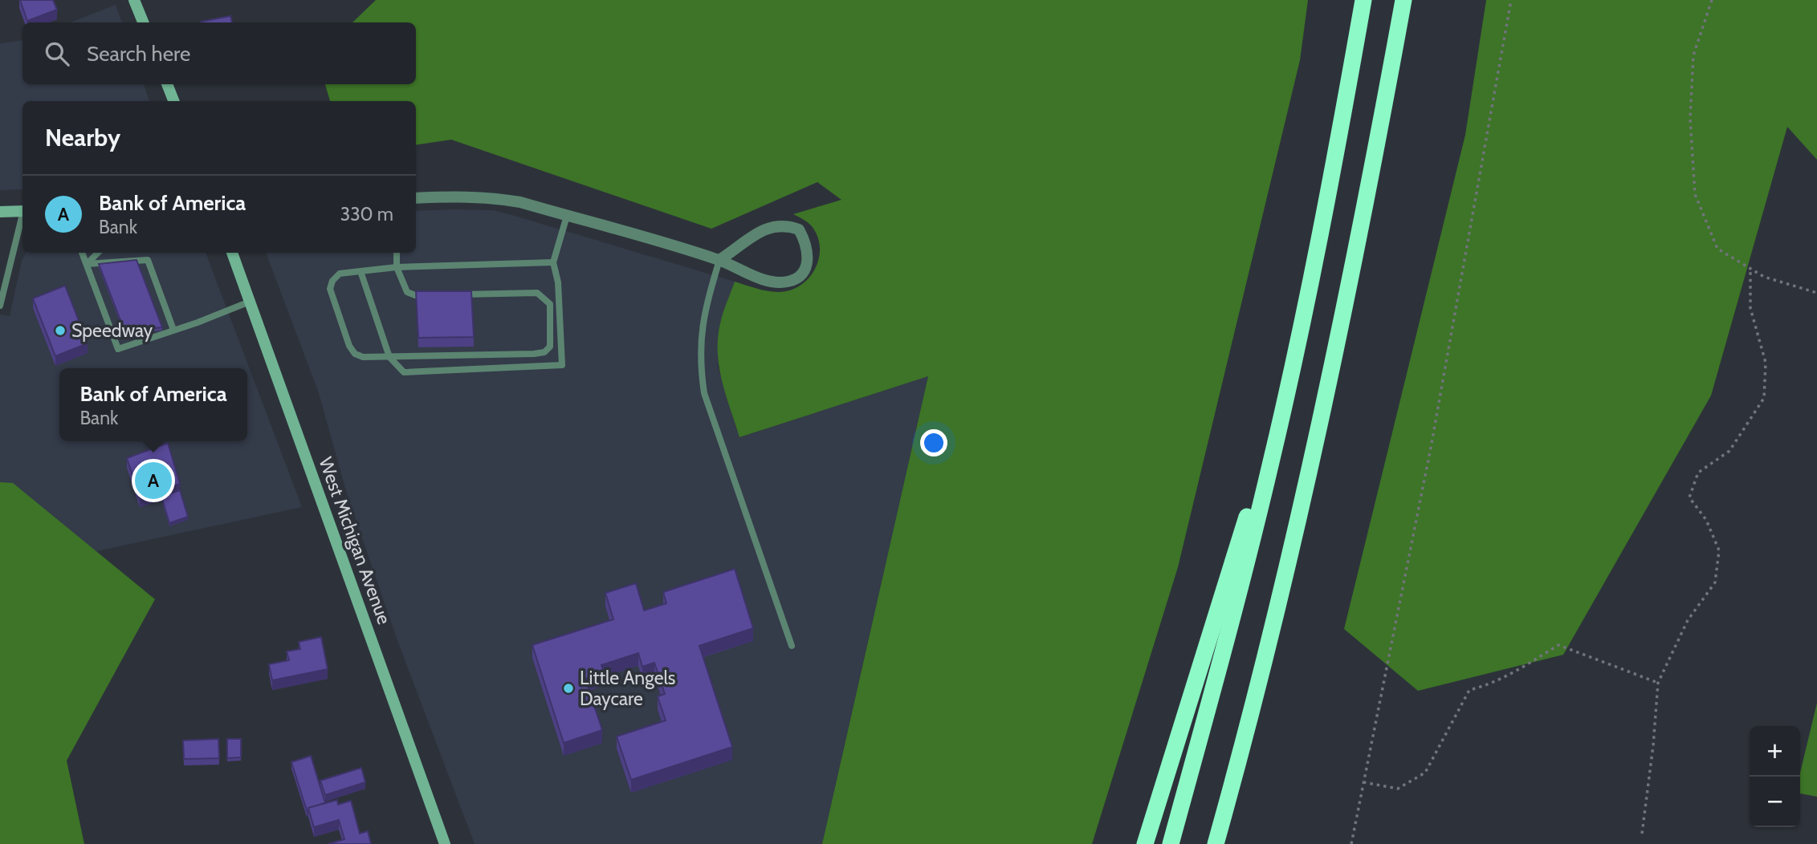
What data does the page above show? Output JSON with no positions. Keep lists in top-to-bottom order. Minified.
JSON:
{"streets":{"main road":["West Michigan Avenue"]},"places":["Speedway","Little Angels Daycare"],"page":{"search":"Search here","heading":"Nearby","list":[{"mark":"A","name":"Bank of America","note":"Bank","value":"330 m"}],"popup":["Bank of America","Bank"],"pins":"A","map_buttons":["+","−"]}}
